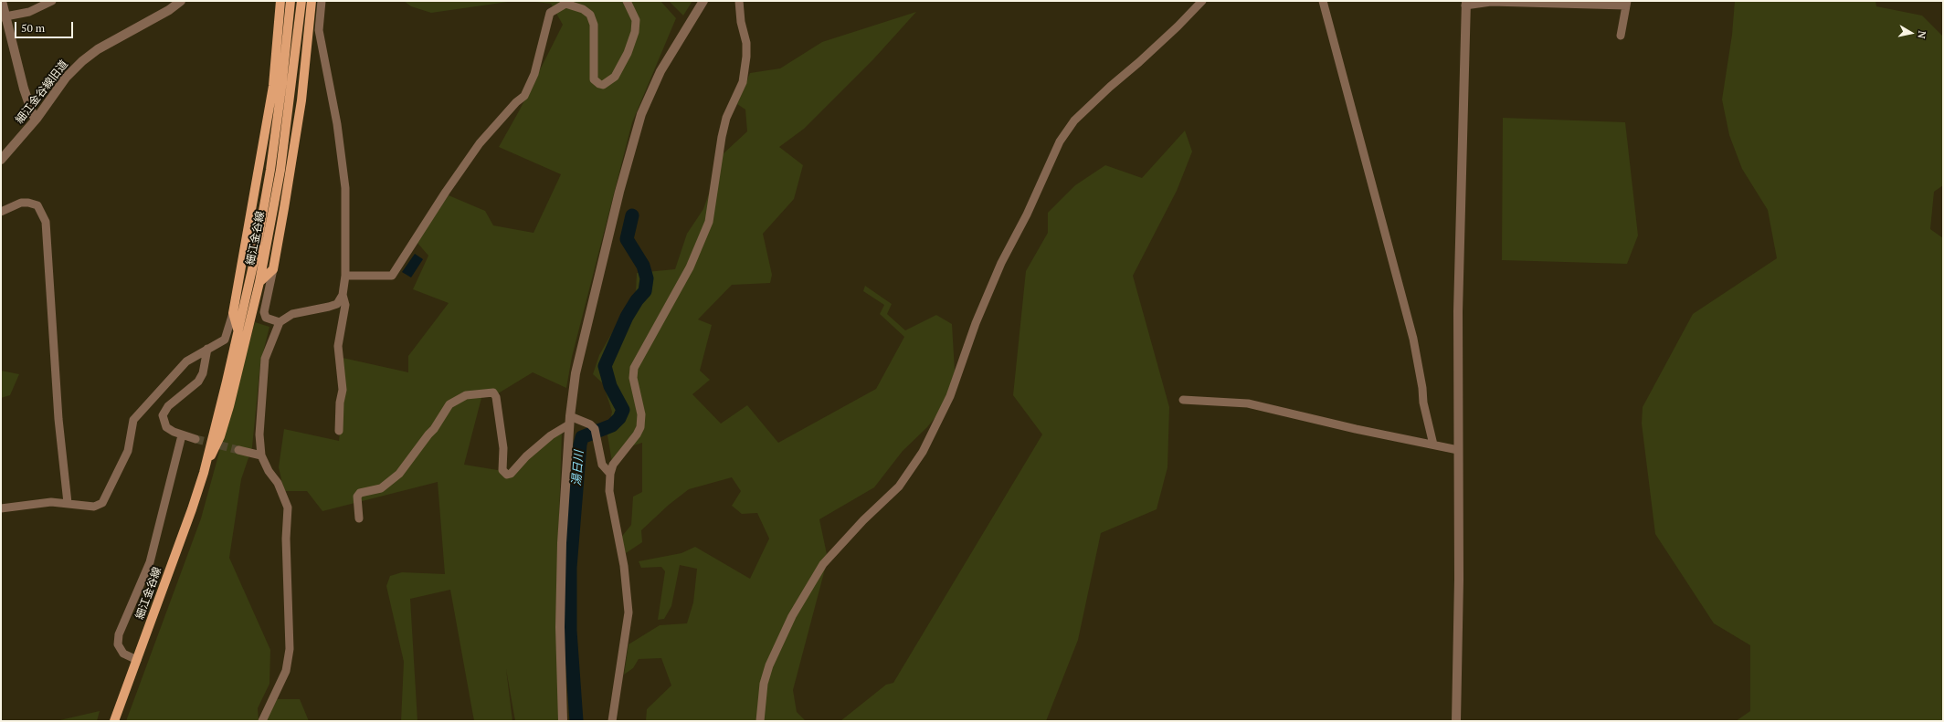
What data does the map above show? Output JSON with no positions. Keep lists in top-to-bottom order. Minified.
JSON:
{"streets":{"main road":["細江金谷線"],"street":["細江金谷線旧道"]},"water":["湯日川"],"scale_bar":"50 m","north":"right"}
